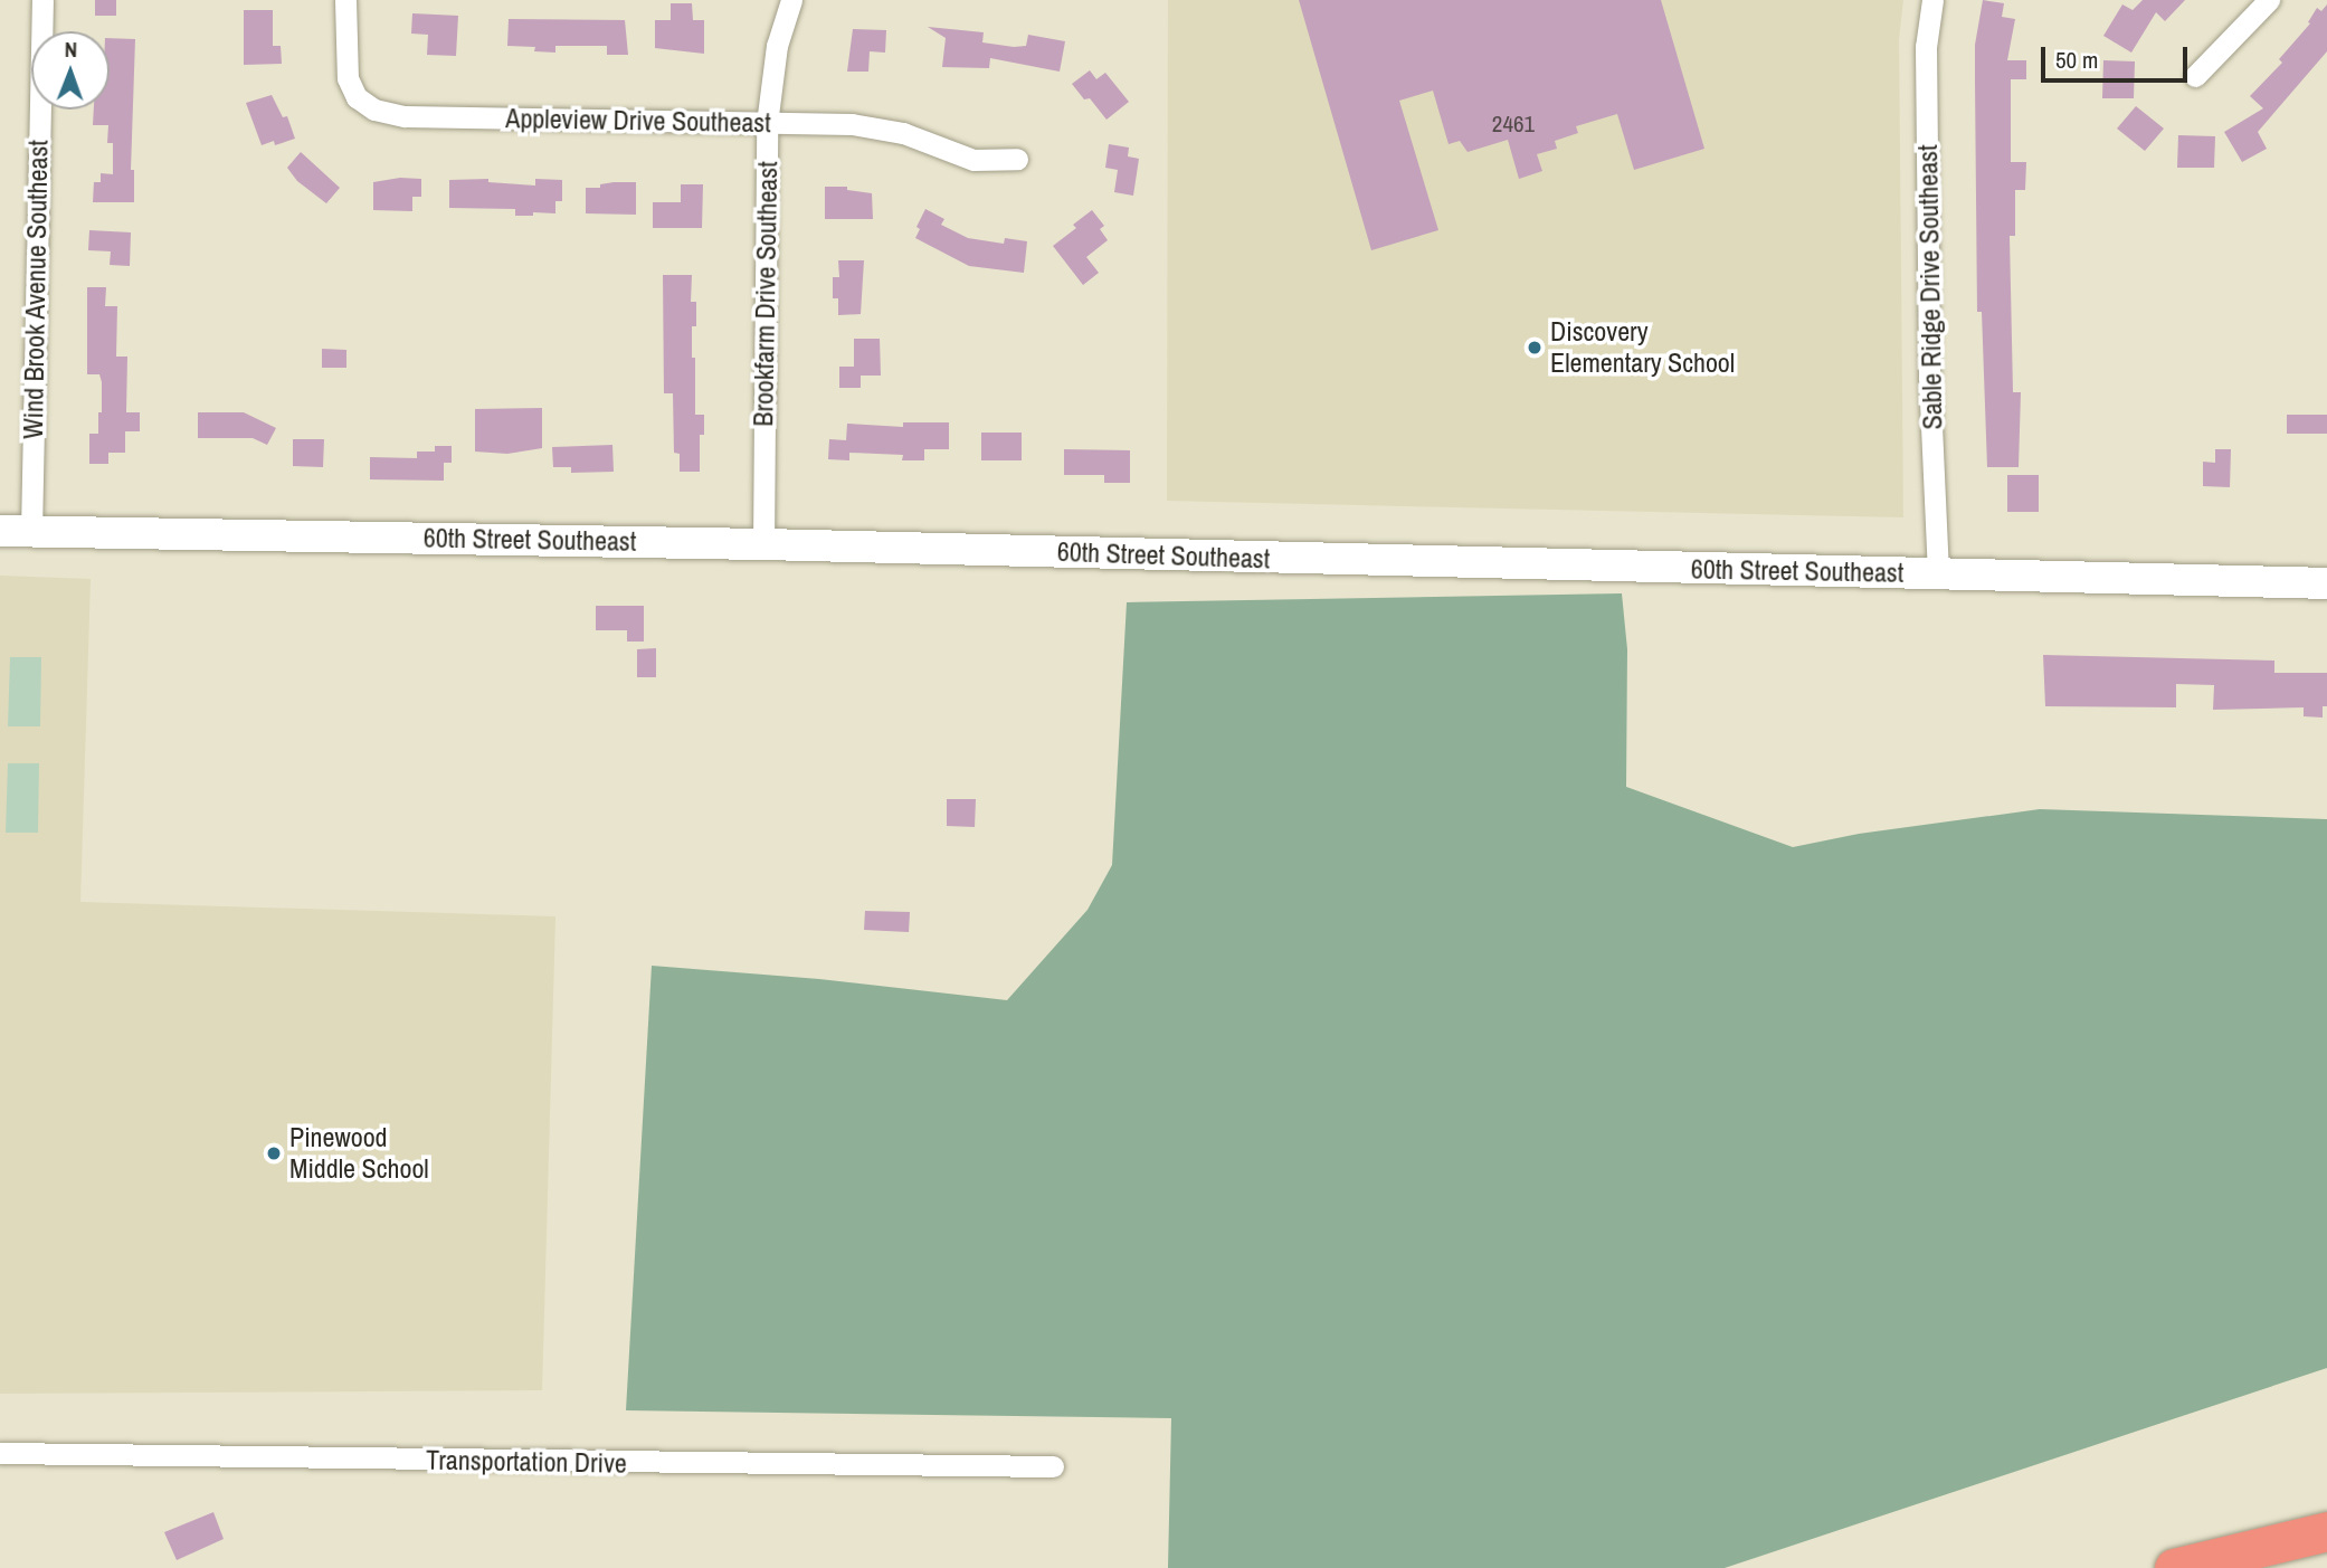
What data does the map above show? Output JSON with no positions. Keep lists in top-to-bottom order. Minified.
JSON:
{"streets":{"main road":["60th Street Southeast"],"street":["Appleview Drive Southeast","Sable Ridge Drive Southeast","Wind Brook Avenue Southeast","Brookfarm Drive Southeast","Transportation Drive"]},"crossings":[["Appleview Drive Southeast","Brookfarm Drive Southeast"],["Sable Ridge Drive Southeast","60th Street Southeast"],["Wind Brook Avenue Southeast","60th Street Southeast"],["Brookfarm Drive Southeast","60th Street Southeast"]],"places":["Discovery Elementary School","Pinewood Middle School"],"house_numbers":["2461"],"scale_bar":"50 m","north":"top"}
